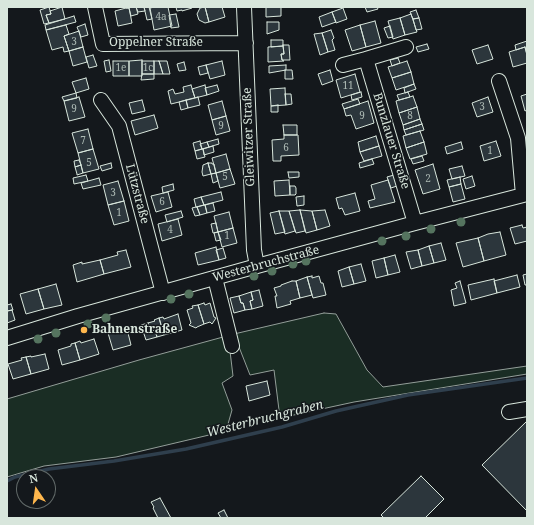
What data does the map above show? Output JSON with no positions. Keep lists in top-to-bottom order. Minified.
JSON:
{"streets":{"street":["Oppelner Straße","Gleiwitzer Straße","Bunzlauer Straße","Lützstraße","Westerbruchstraße"]},"crossings":[["Oppelner Straße","Gleiwitzer Straße"],["Gleiwitzer Straße","Westerbruchstraße"],["Bunzlauer Straße","Westerbruchstraße"],["Lützstraße","Westerbruchstraße"]],"water":["Westerbruchgraben"],"places":["Bahnenstraße"],"house_numbers":["4a","3","1e","1c","11","3","9","9","8","9","7","6","1","5","5","2","3","6","1","4","1"],"north":"top"}
